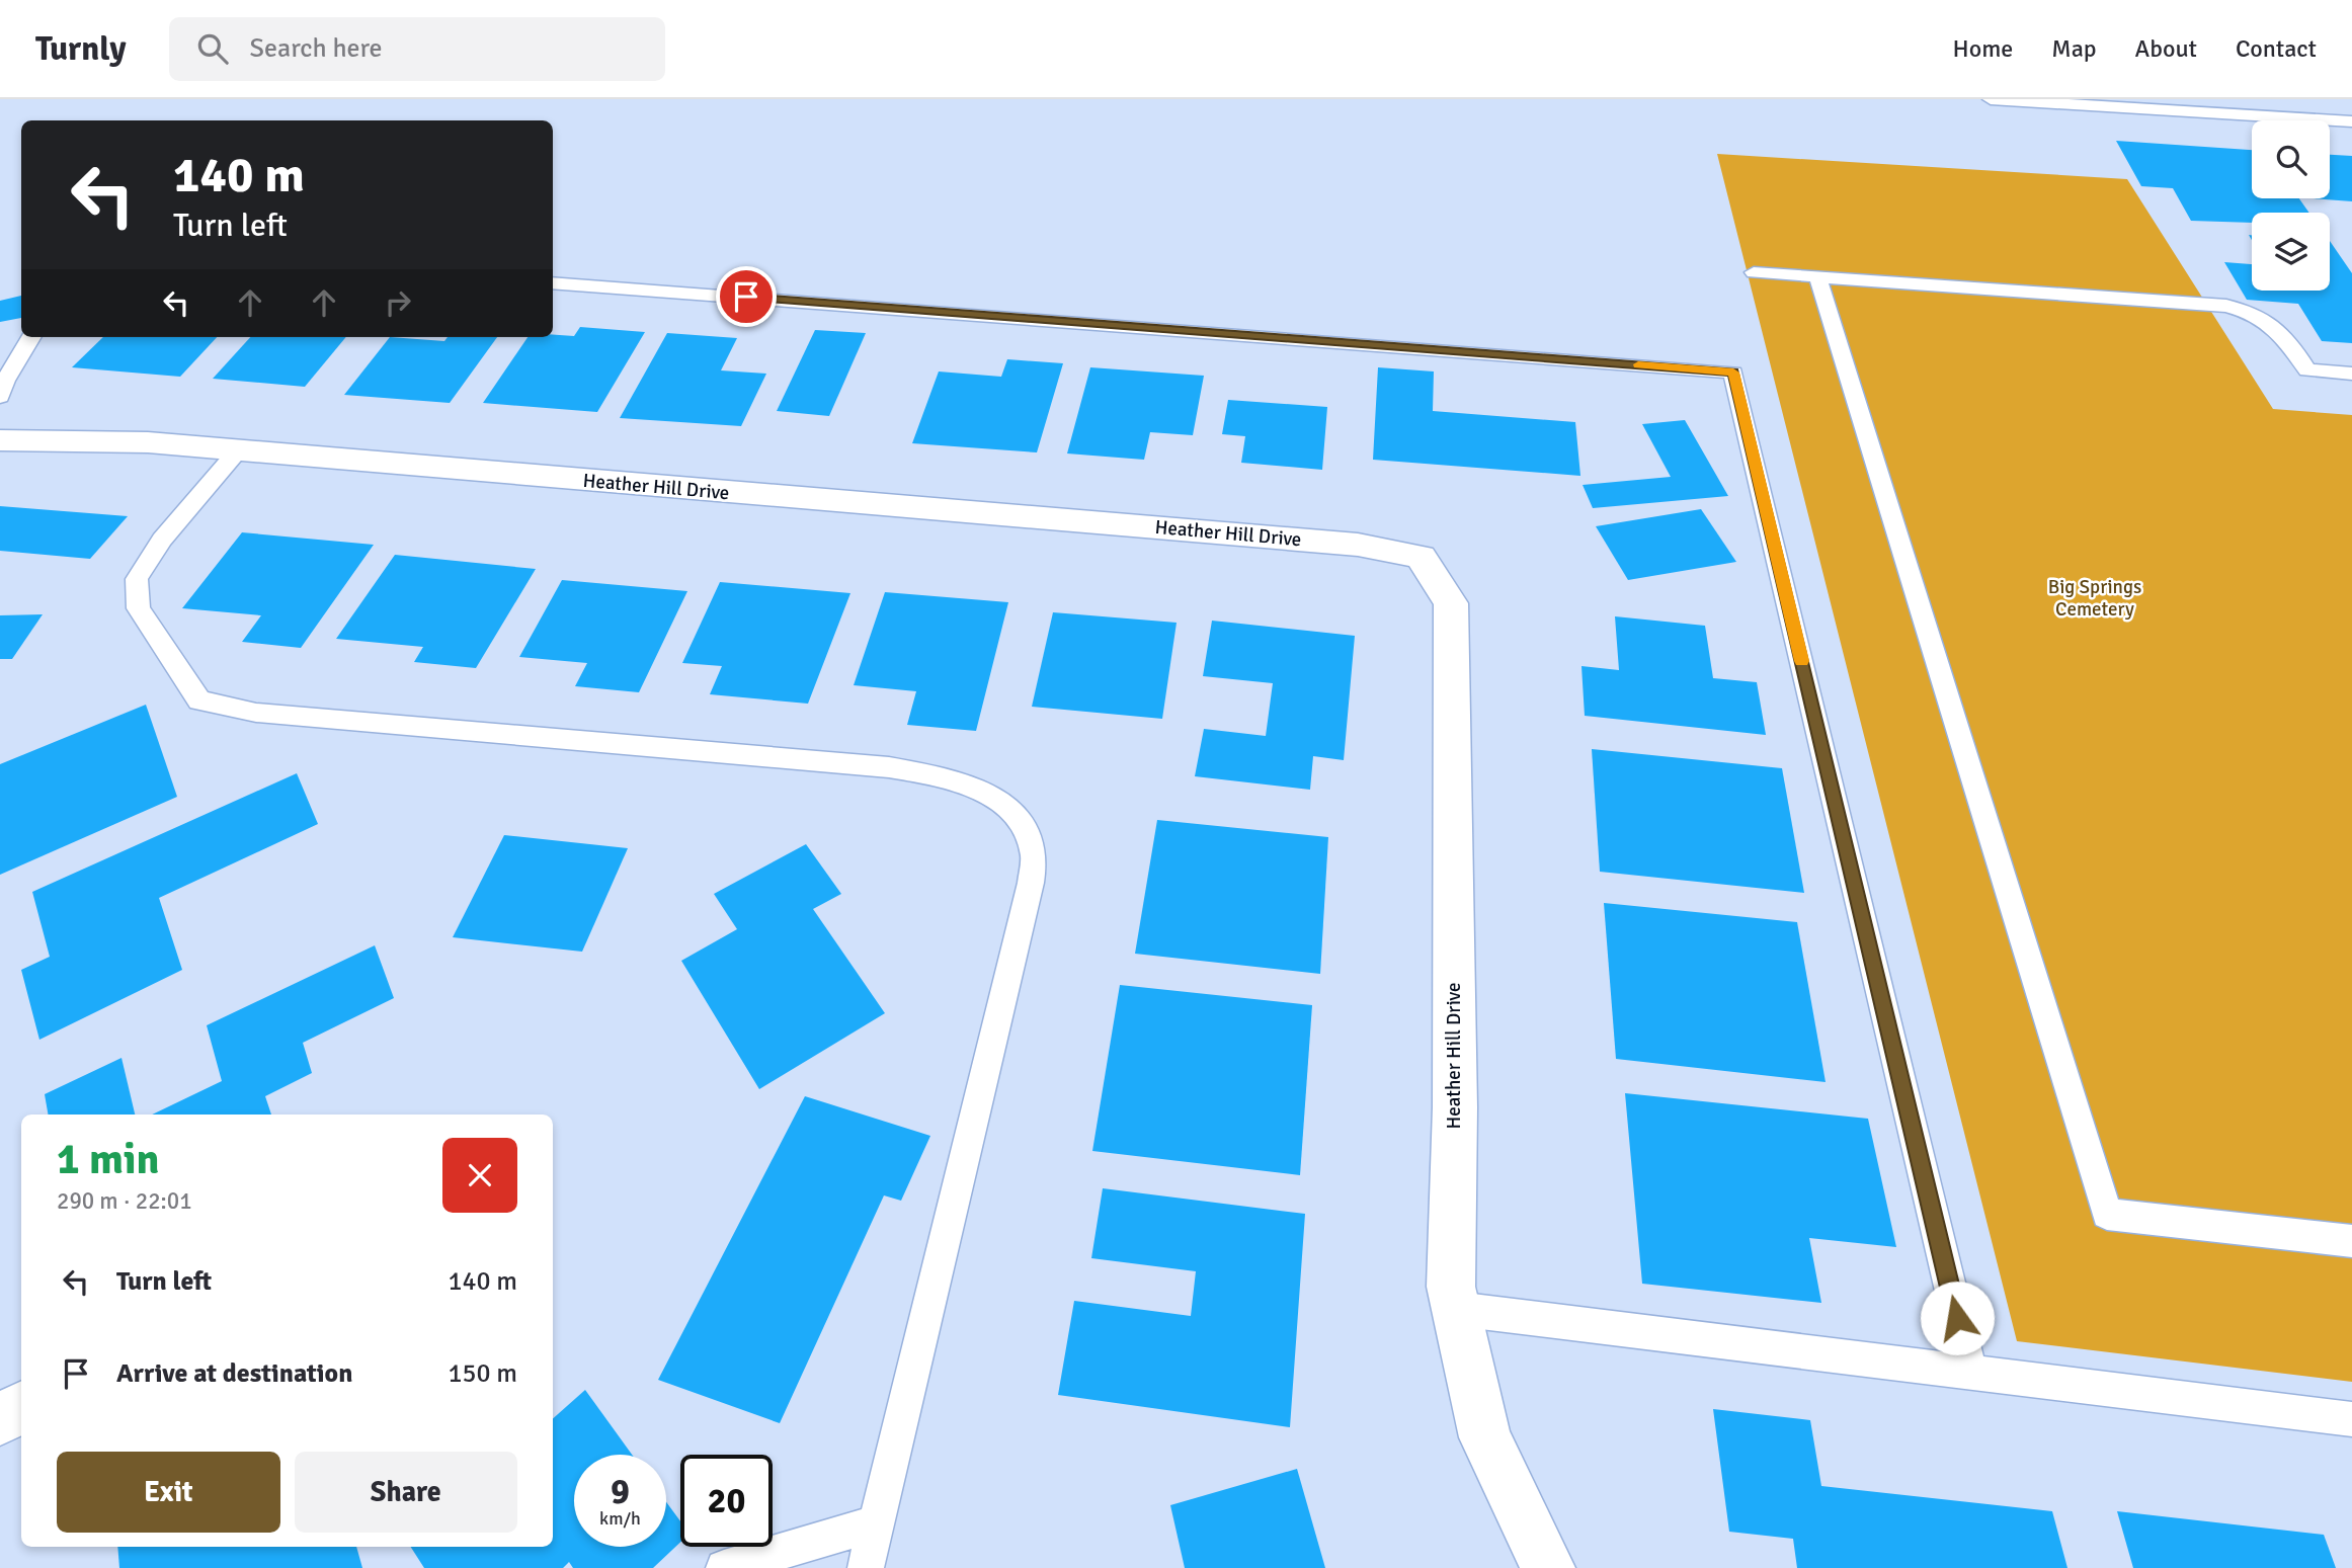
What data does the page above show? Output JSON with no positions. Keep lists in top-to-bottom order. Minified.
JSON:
{"streets":{"street":["Heather Hill Drive"]},"parks":["Big Springs Cemetery"],"page":{"header":"Turnly","search":"Search here","nav":["Home","Map","About","Contact"],"turn":["140 m","Turn left"],"heading":["1 min","290 m · 22:01"],"list":[{"name":"Turn left","value":"140 m"},{"name":"Arrive at destination","value":"150 m"}],"buttons":["Exit","Share"],"speed":"9 km/h","limit":"20"}}
